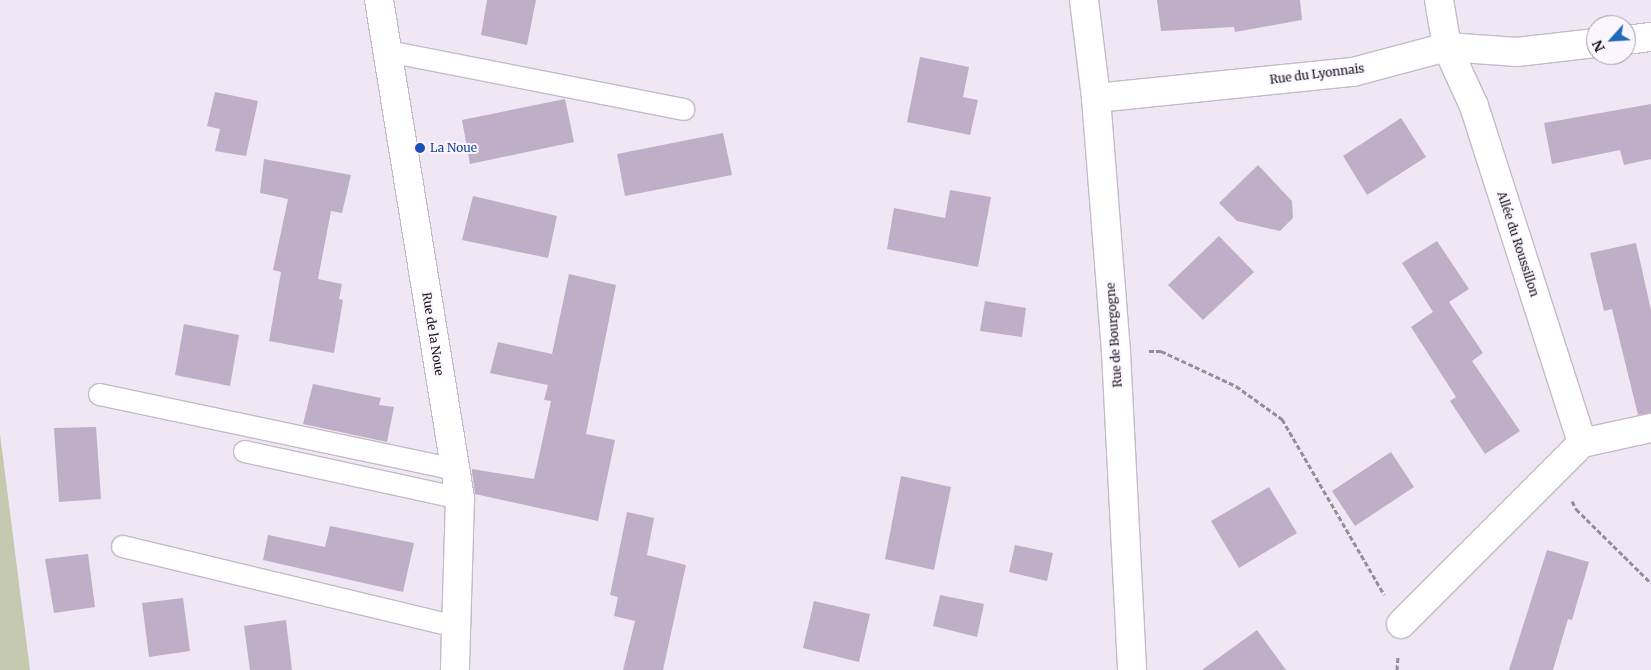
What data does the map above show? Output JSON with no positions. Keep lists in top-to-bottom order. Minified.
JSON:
{"streets":{"street":["Rue du Lyonnais","Allée du Roussillon","Rue de la Noue","Rue de Bourgogne"]},"crossings":[["Rue du Lyonnais","Allée du Roussillon"],["Rue du Lyonnais","Rue de Bourgogne"]],"places":["La Noue"],"north":"bottom left"}
